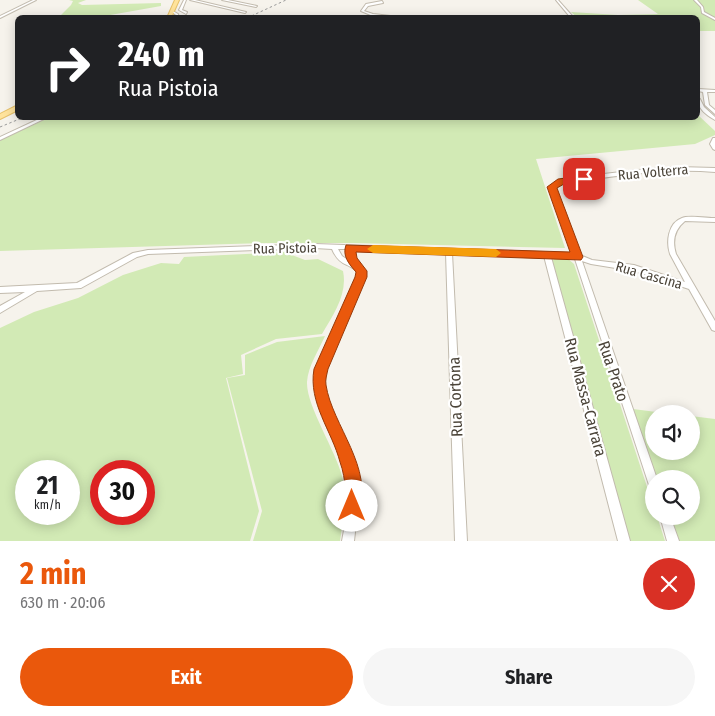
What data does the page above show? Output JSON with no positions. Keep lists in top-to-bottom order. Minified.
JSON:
{"streets":{"street":["Rua Volterra","Rua Pistoia","Rua Cascina","Rua Prato","Rua Cortona","Rua Massa-Carrara"]},"crossings":[["Rua Volterra","Rua Pistoia"],["Rua Volterra","Rua Cascina"],["Rua Volterra","Rua Prato"],["Rua Pistoia","Rua Cascina"],["Rua Pistoia","Rua Prato"],["Rua Pistoia","Rua Cortona"],["Rua Pistoia","Rua Massa-Carrara"],["Rua Cascina","Rua Prato"]],"page":{"turn":["240 m","Rua Pistoia"],"speed":"21 km/h","limit":"30","heading":["2 min","630 m · 20:06"],"buttons":["Exit","Share"]}}
